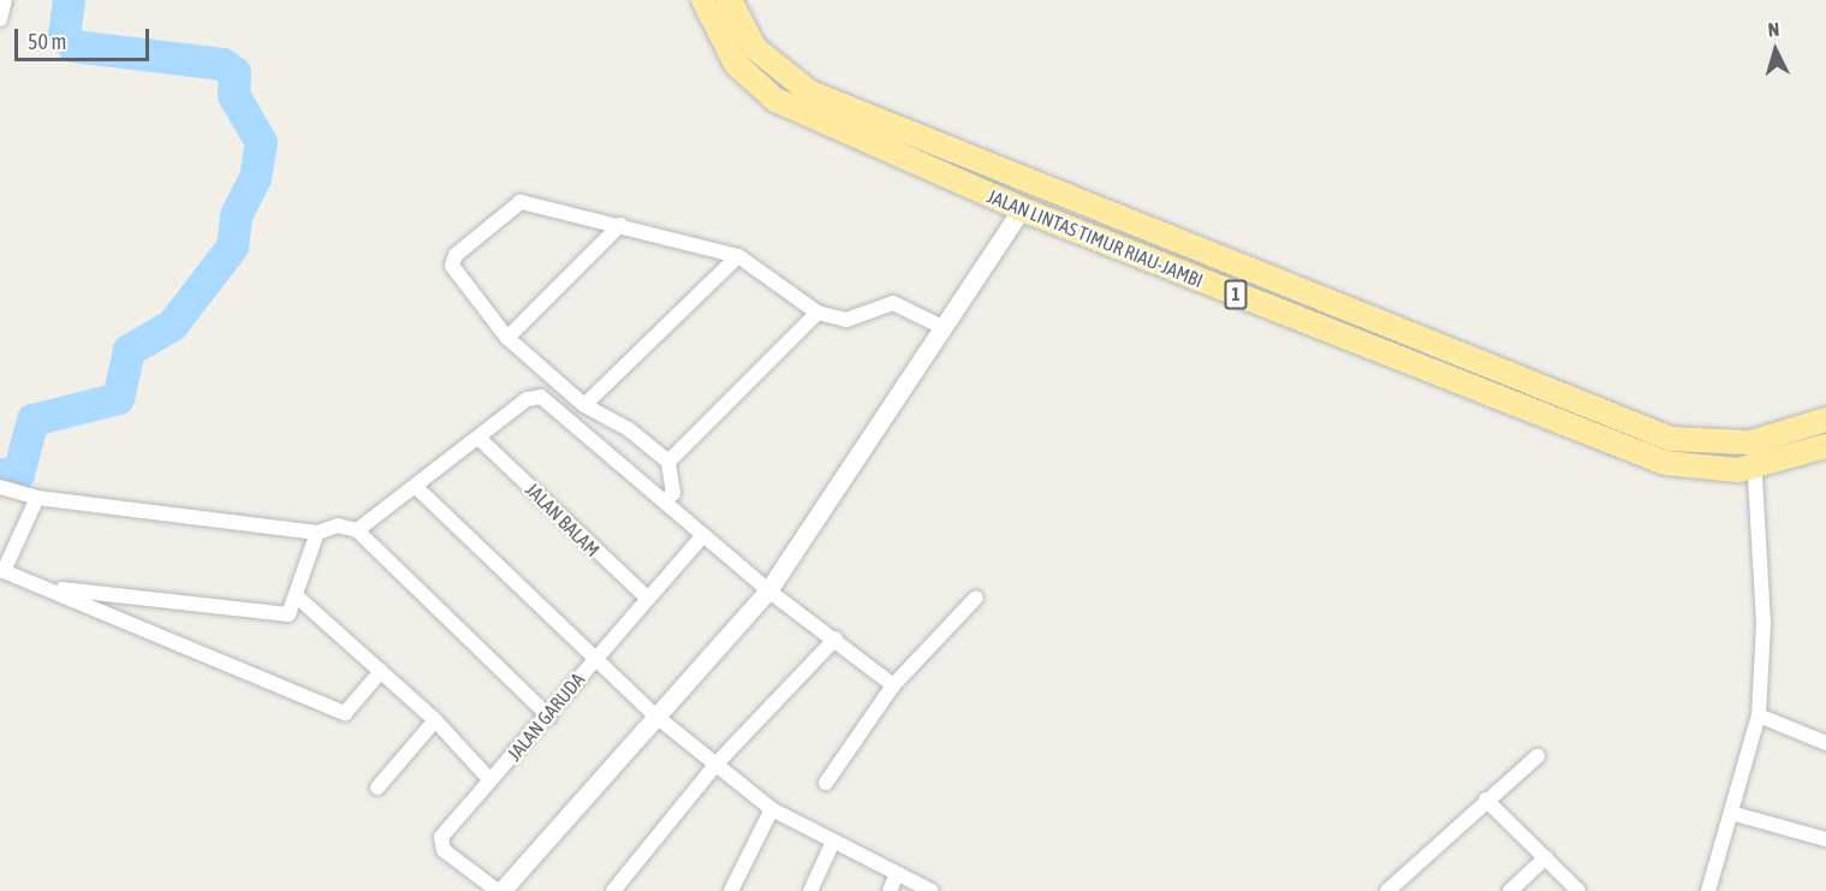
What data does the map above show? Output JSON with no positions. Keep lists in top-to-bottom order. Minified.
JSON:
{"streets":{"highway":["JALAN LINTAS TIMUR RIAU-JAMBI","1"],"street":["JALAN BALAM","JALAN GARUDA"]},"crossings":[["JALAN BALAM","JALAN GARUDA"]],"scale_bar":"50 m","north":"top"}
